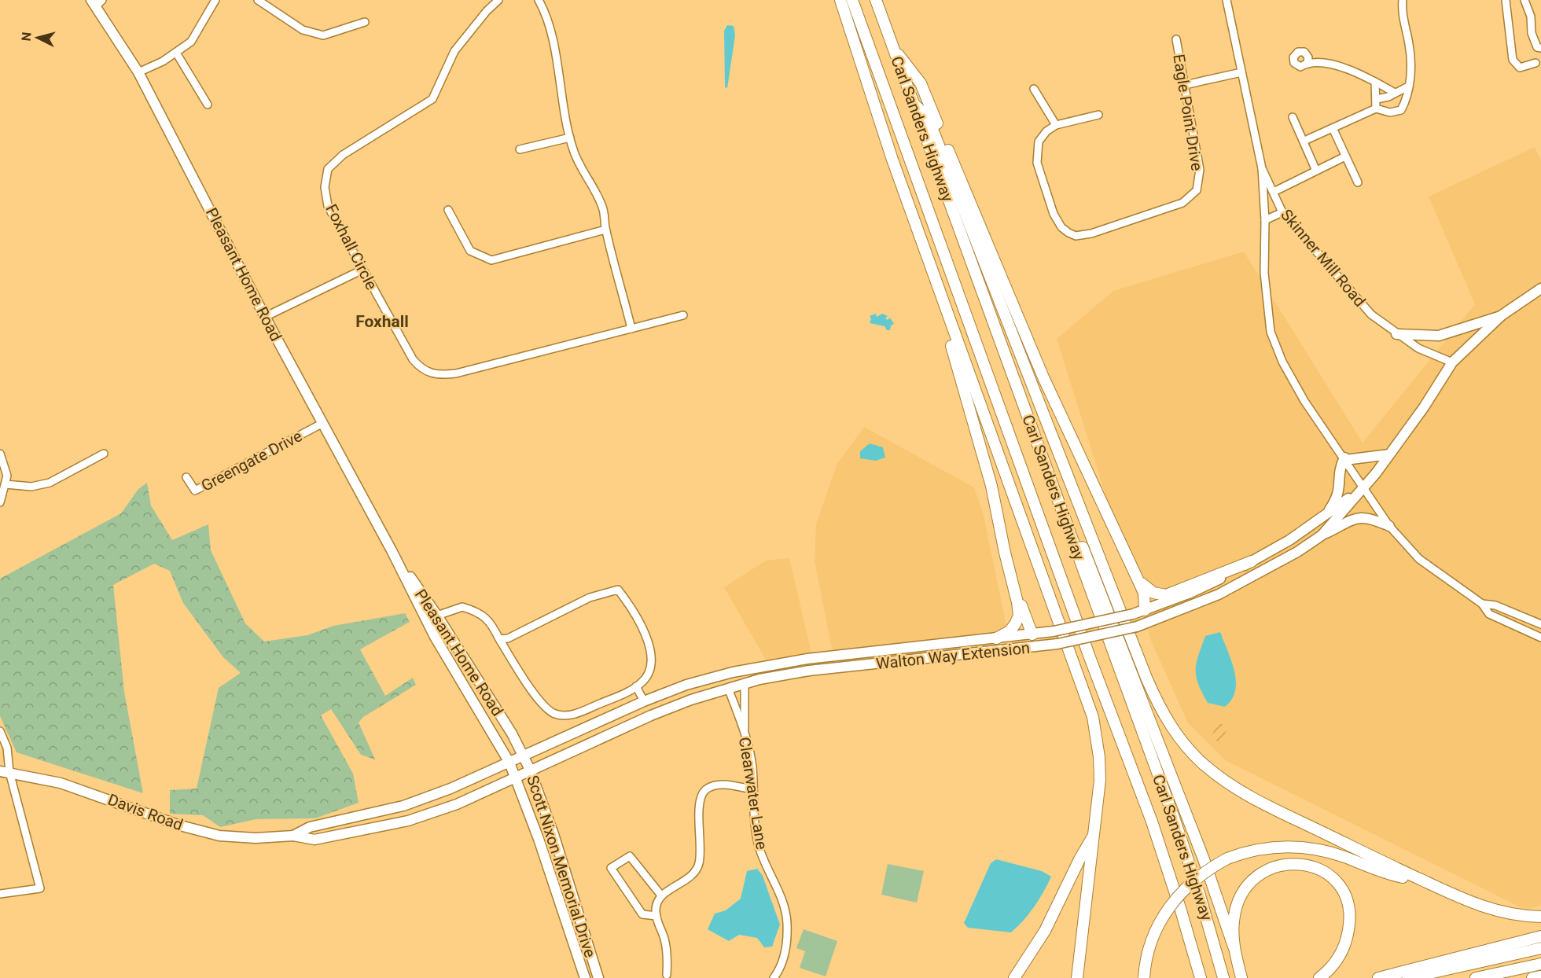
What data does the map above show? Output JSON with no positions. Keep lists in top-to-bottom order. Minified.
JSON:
{"streets":{"highway":["Carl Sanders Highway"],"main road":["Pleasant Home Road","Walton Way Extension","Davis Road","Scott Nixon Memorial Drive"],"street":["Eagle Point Drive","Foxhall Circle","Skinner Mill Road","Greengate Drive","Clearwater Lane"]},"crossings":[["Skinner Mill Road","Walton Way Extension"],["Pleasant Home Road","Greengate Drive"],["Pleasant Home Road","Walton Way Extension"],["Pleasant Home Road","Davis Road"],["Pleasant Home Road","Scott Nixon Memorial Drive"],["Walton Way Extension","Clearwater Lane"],["Walton Way Extension","Davis Road"],["Walton Way Extension","Scott Nixon Memorial Drive"],["Davis Road","Scott Nixon Memorial Drive"]],"districts":["Foxhall"],"north":"left"}
